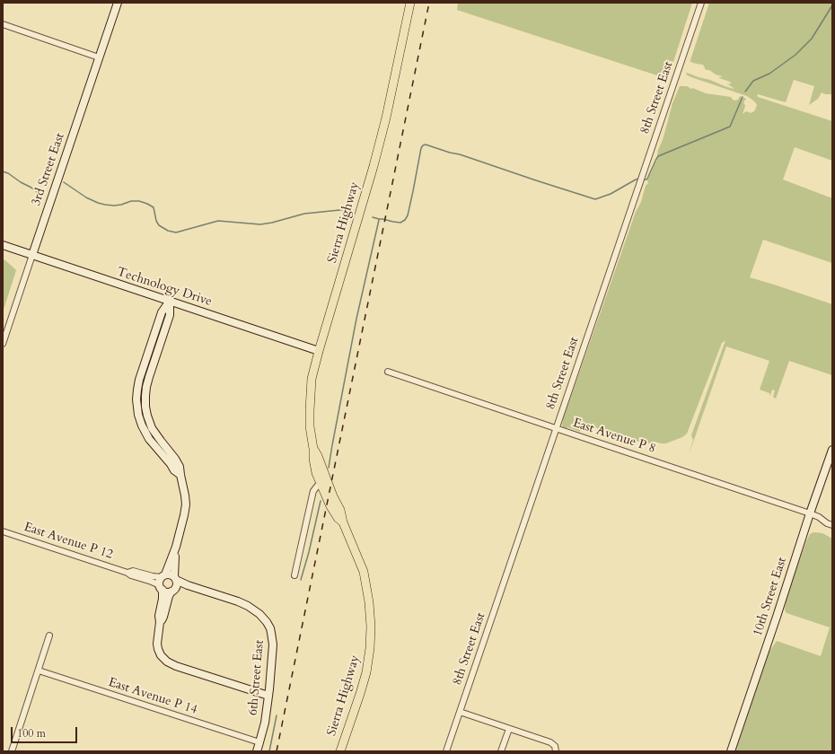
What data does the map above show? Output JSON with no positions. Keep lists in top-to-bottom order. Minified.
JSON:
{"streets":{"main road":["Sierra Highway"],"street":["8th Street East","3rd Street East","Technology Drive","East Avenue P 8","East Avenue P 12","10th Street East","6th Street East","East Avenue P 14"]},"crossings":[["8th Street East","East Avenue P 8"],["3rd Street East","Technology Drive"],["Sierra Highway","Technology Drive"],["East Avenue P 8","10th Street East"],["East Avenue P 12","6th Street East"],["6th Street East","East Avenue P 14"]],"scale_bar":"100 m"}
